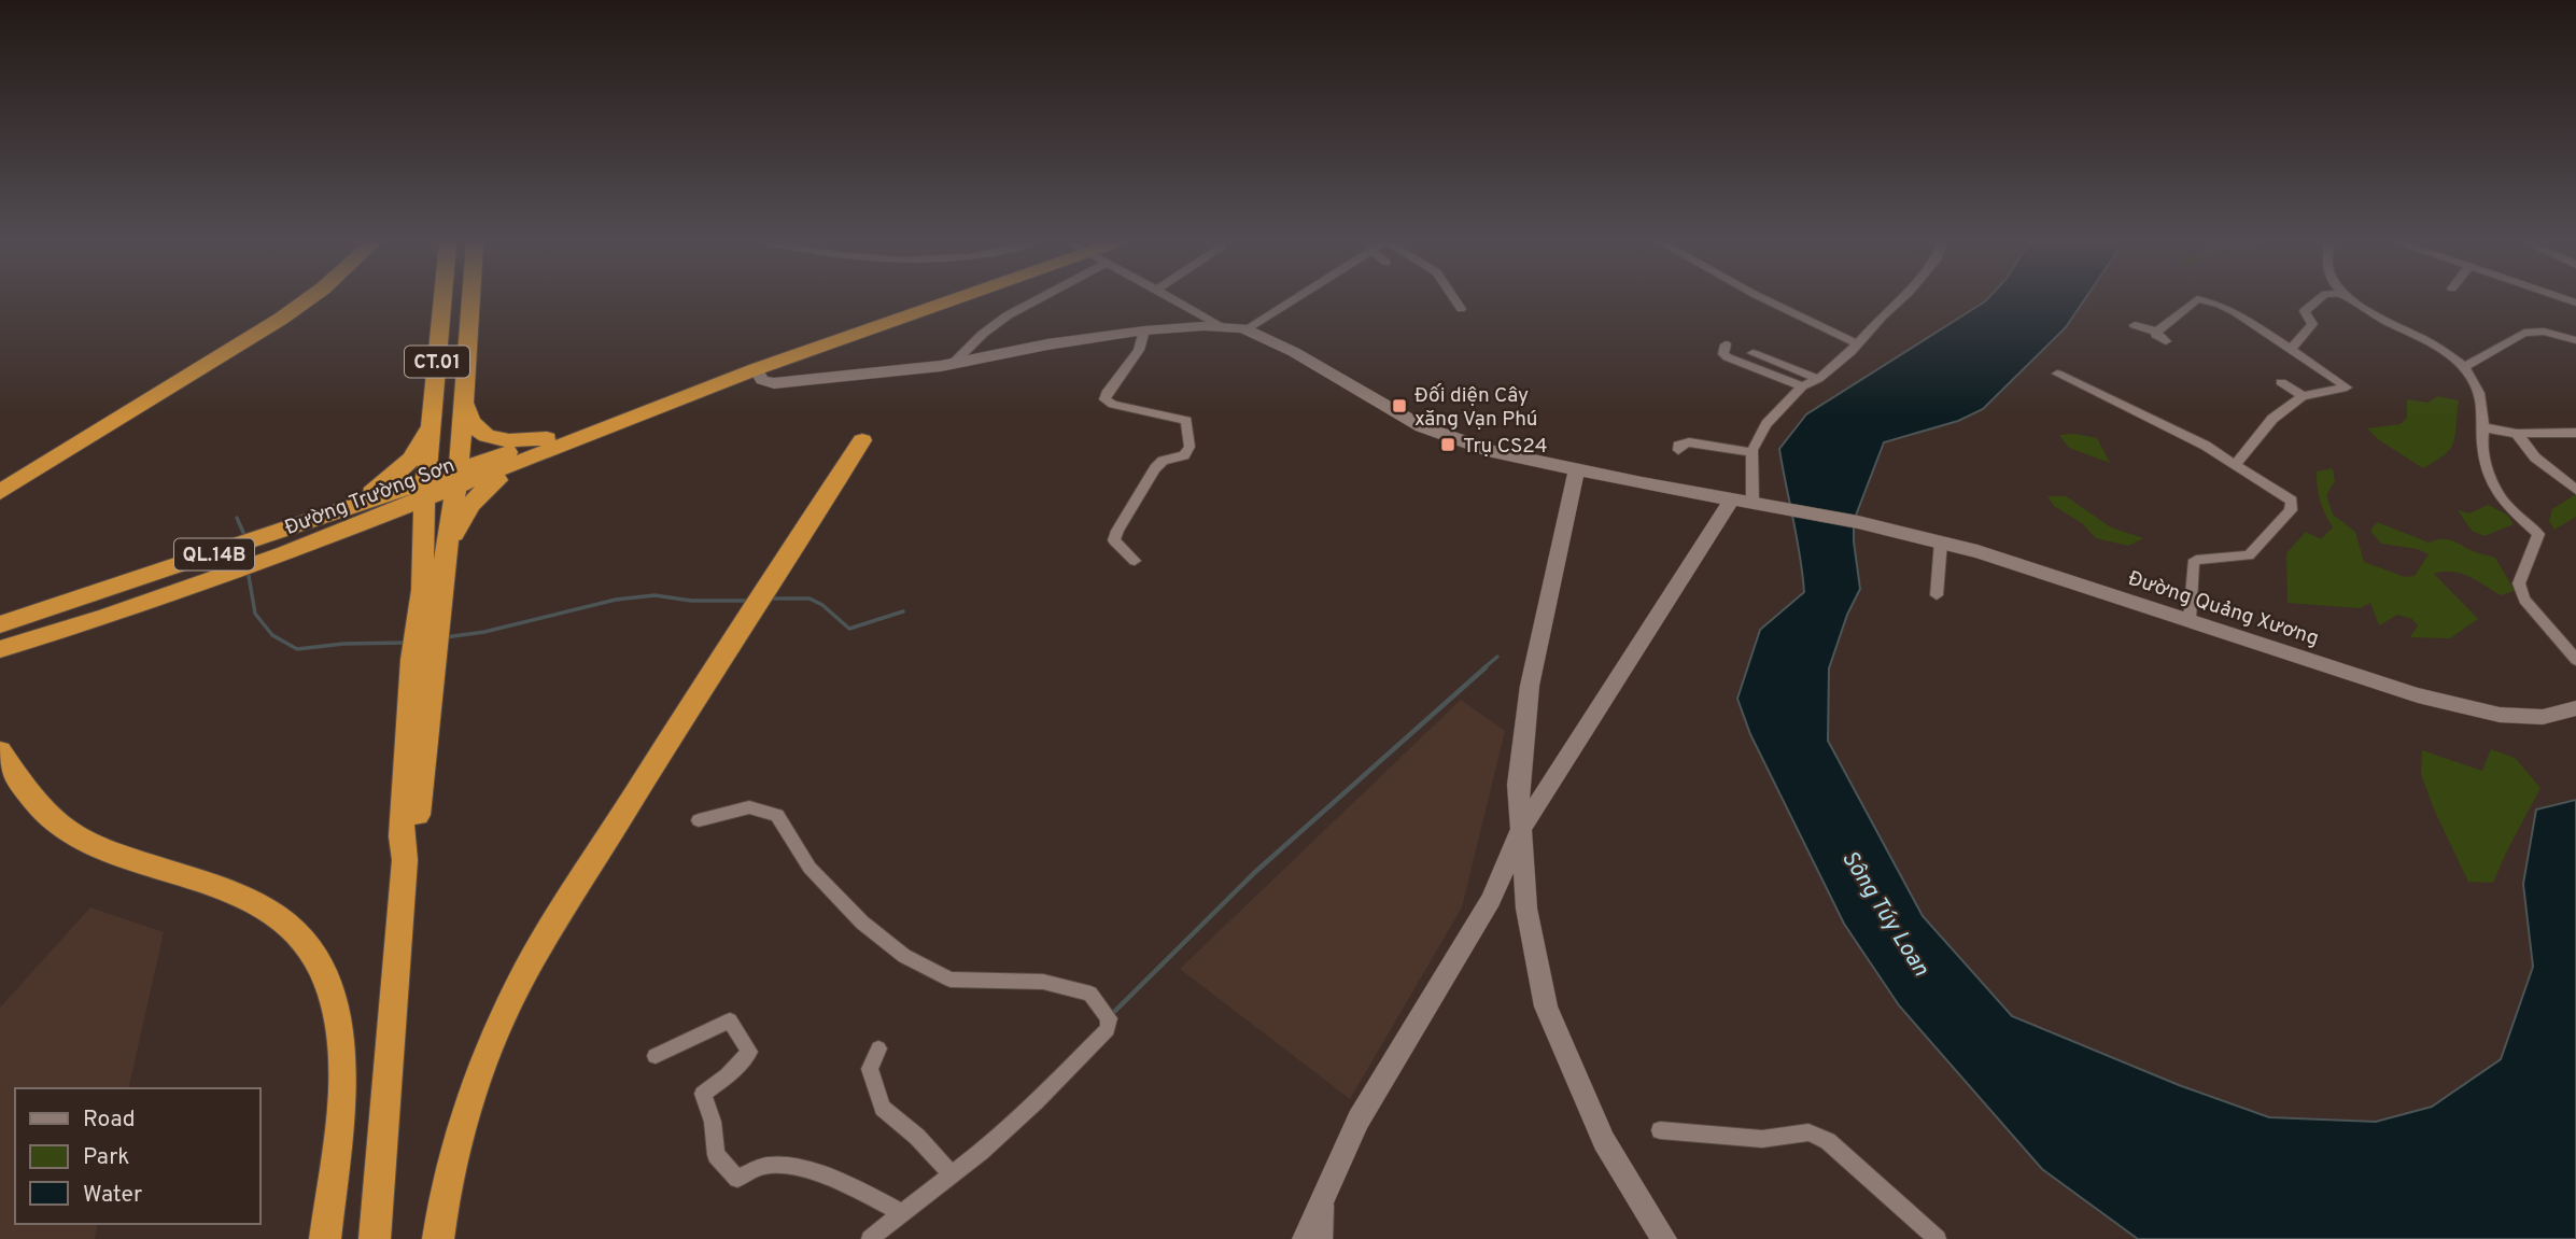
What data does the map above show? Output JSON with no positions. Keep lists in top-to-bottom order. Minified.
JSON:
{"streets":{"highway":["CT.01","Đường Trường Sơn","QL.14B"],"street":["Đường Quảng Xương"]},"crossings":[["CT.01","Đường Trường Sơn"]],"water":["Sông Túy Loan"],"places":{"transit":["Đối diện Cây xăng Vạn Phú","Trụ CS24"]},"legend":["Road","Park","Water"]}
